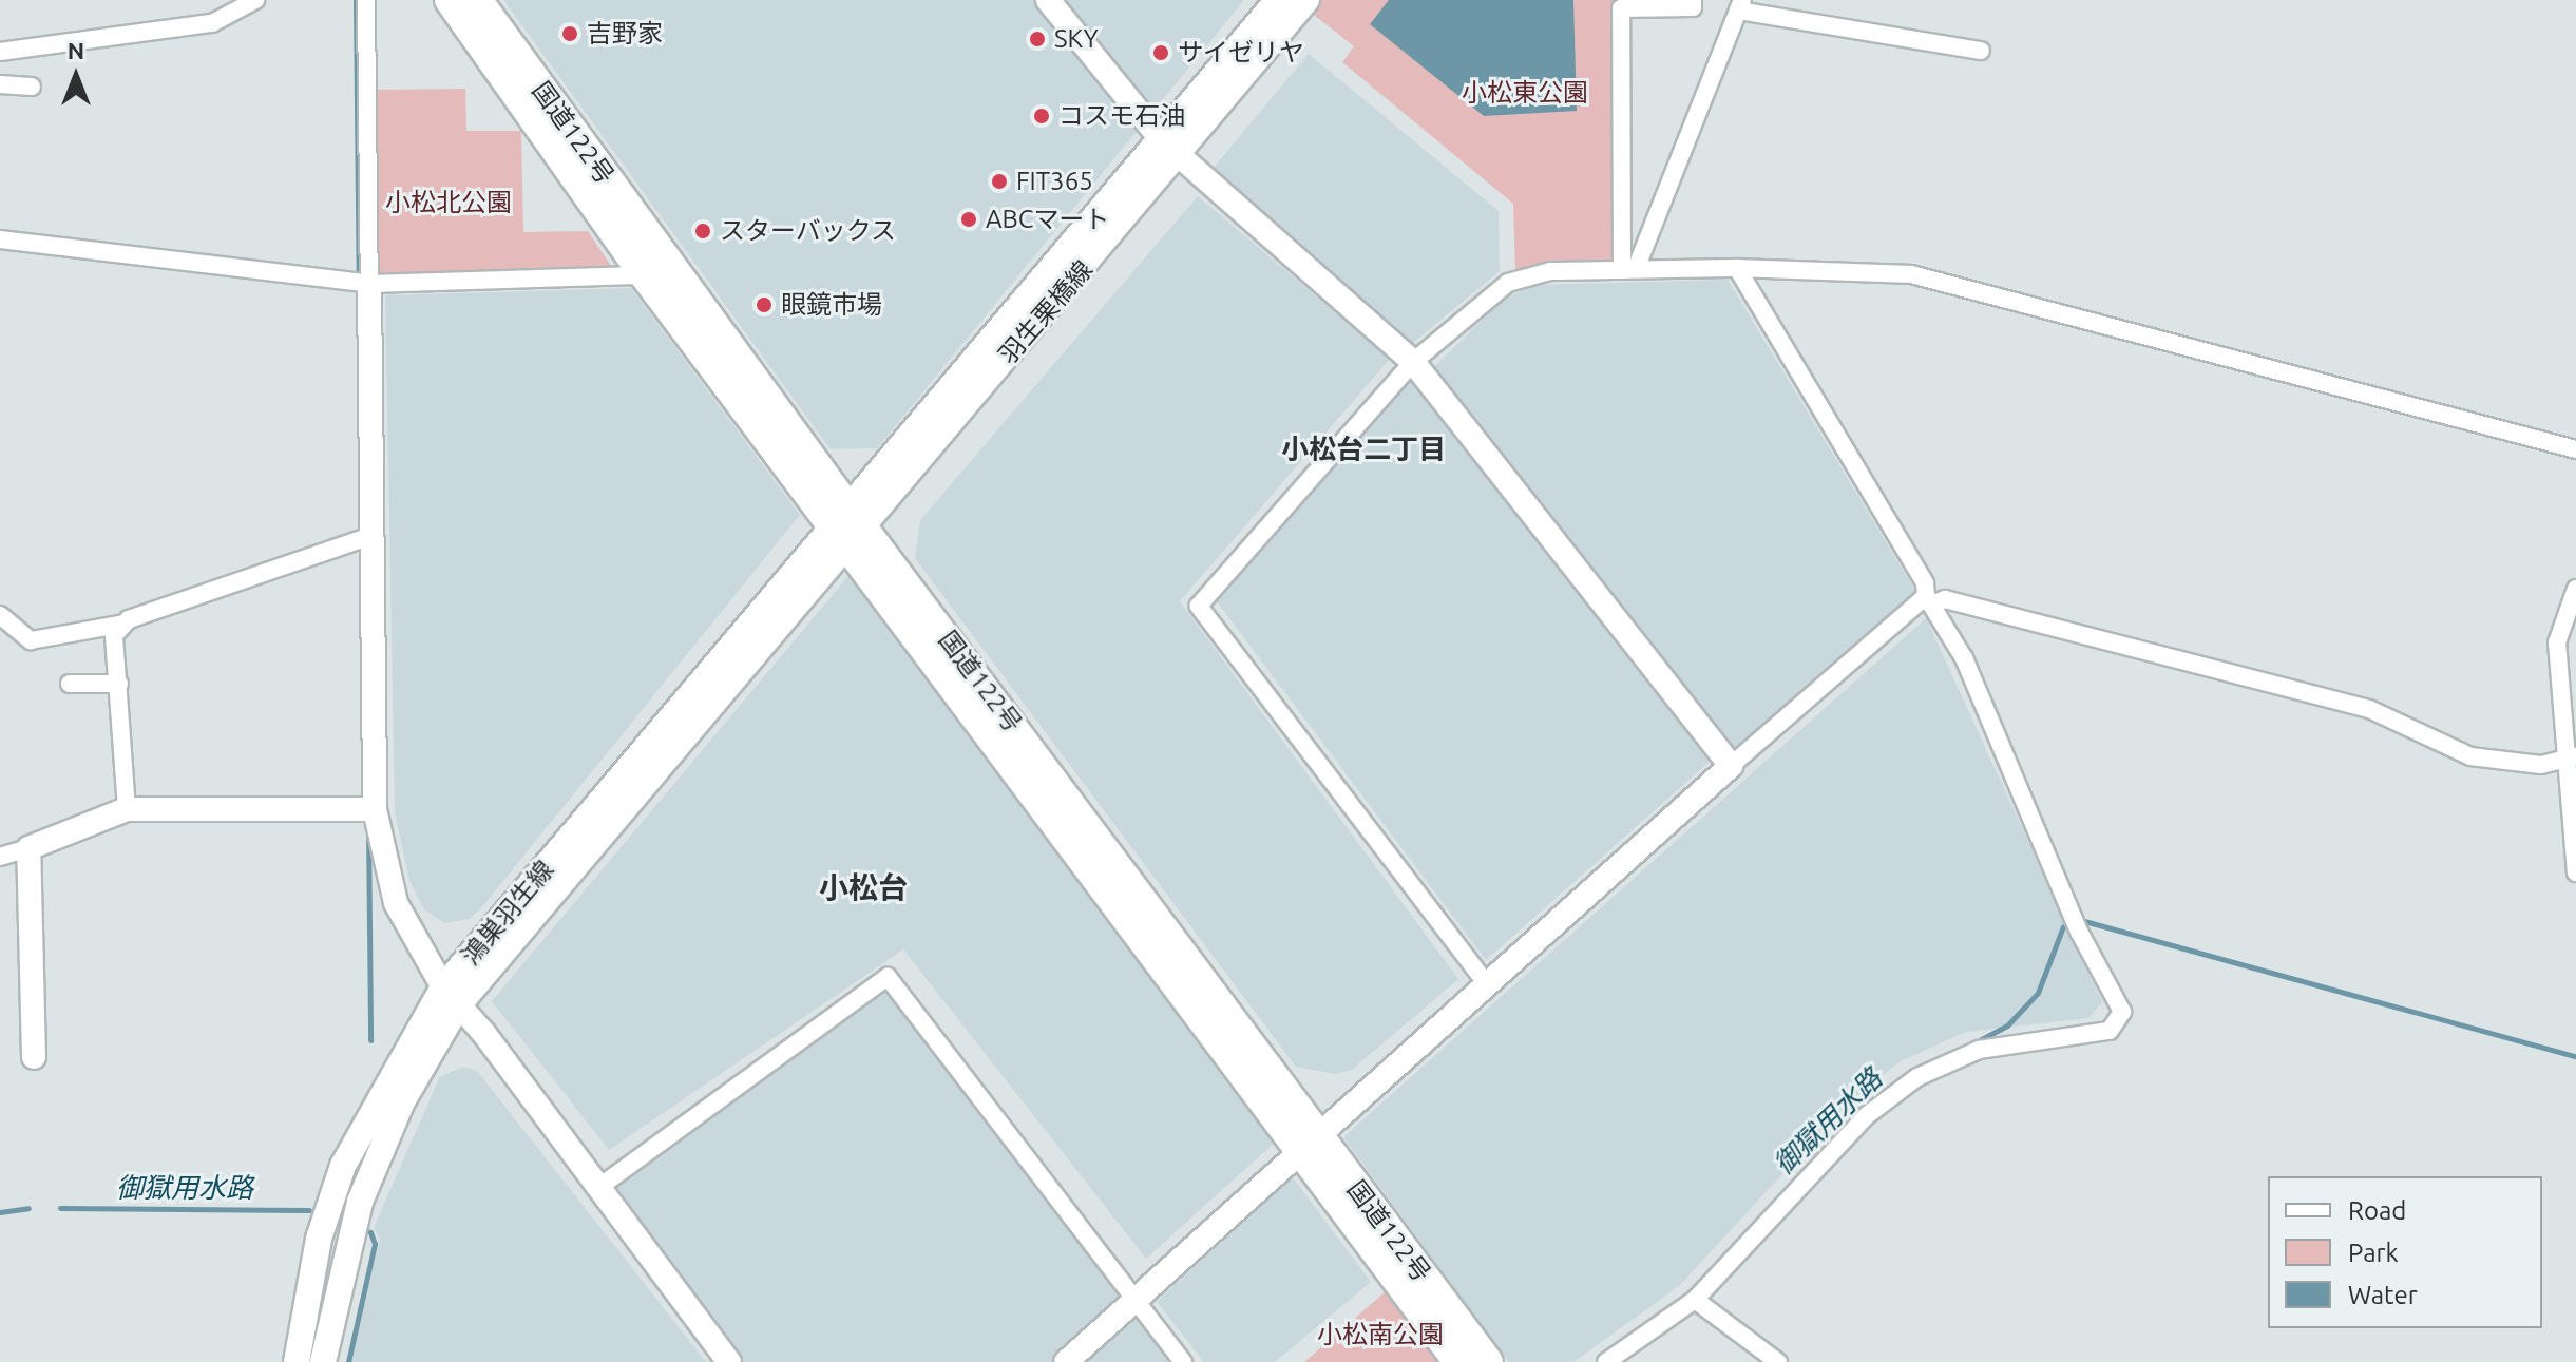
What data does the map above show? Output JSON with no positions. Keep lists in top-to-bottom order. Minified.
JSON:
{"streets":{"highway":["国道122号"],"main road":["羽生栗橋線","鴻巣羽生線"]},"crossings":[["国道122号","羽生栗橋線"],["国道122号","鴻巣羽生線"],["羽生栗橋線","鴻巣羽生線"]],"districts":["小松台二丁目","小松台"],"water":["御獄用水路"],"parks":["小松東公園","小松北公園","小松南公園"],"places":["吉野家","SKY","サイゼリヤ","コスモ石油","FIT365","ABCマート","スターバックス","眼鏡市場"],"legend":["Road","Park","Water"],"north":"top"}
